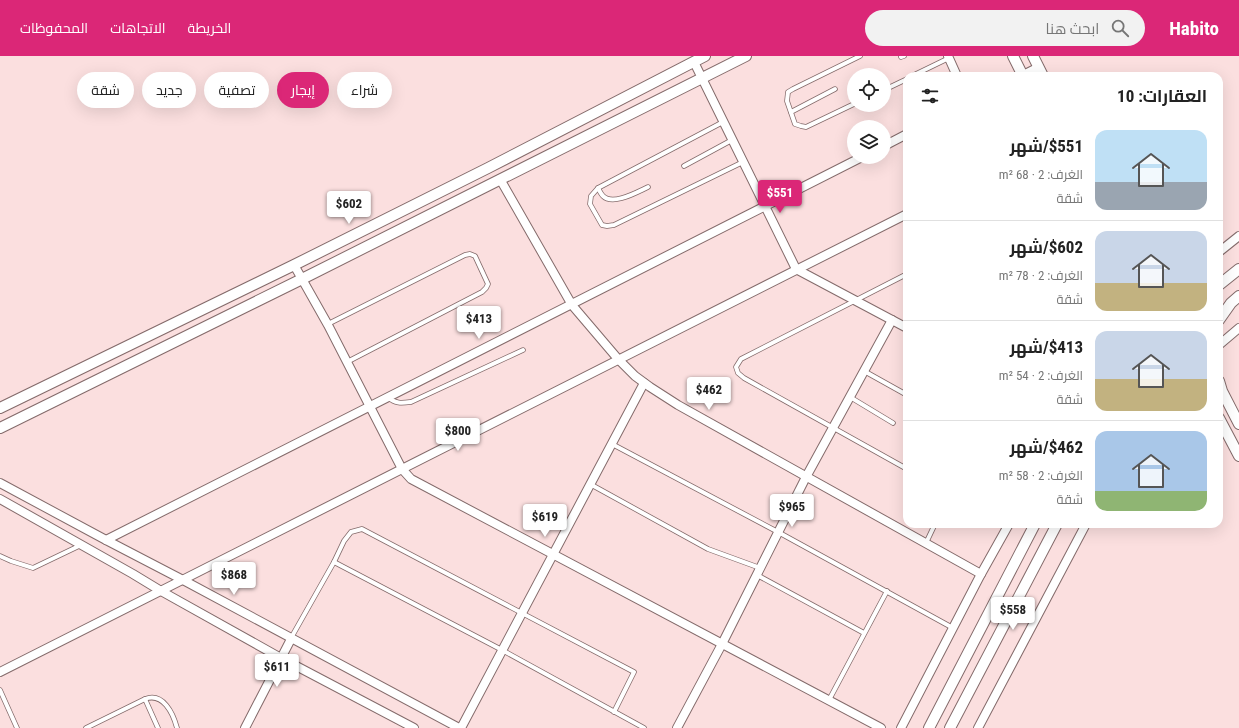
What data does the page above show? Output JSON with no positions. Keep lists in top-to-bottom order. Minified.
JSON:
{"page":{"header":"Habito","search":"ابحث هنا","nav":["الخريطة","الاتجاهات","المحفوظات"],"chip":["شراء","إيجار","تصفية","جديد","شقة"],"heading":"العقارات: 10","list":[{"name":"$551/شهر","note":"الغرف: 2 · 68 m² · شقة"},{"name":"$602/شهر","note":"الغرف: 2 · 78 m² · شقة"},{"name":"$413/شهر","note":"الغرف: 2 · 54 m² · شقة"},{"name":"$462/شهر","note":"الغرف: 2 · 58 m² · شقة"}],"price":["$551","$602","$413","$462","$800","$965","$619","$868","$558","$611"]}}
